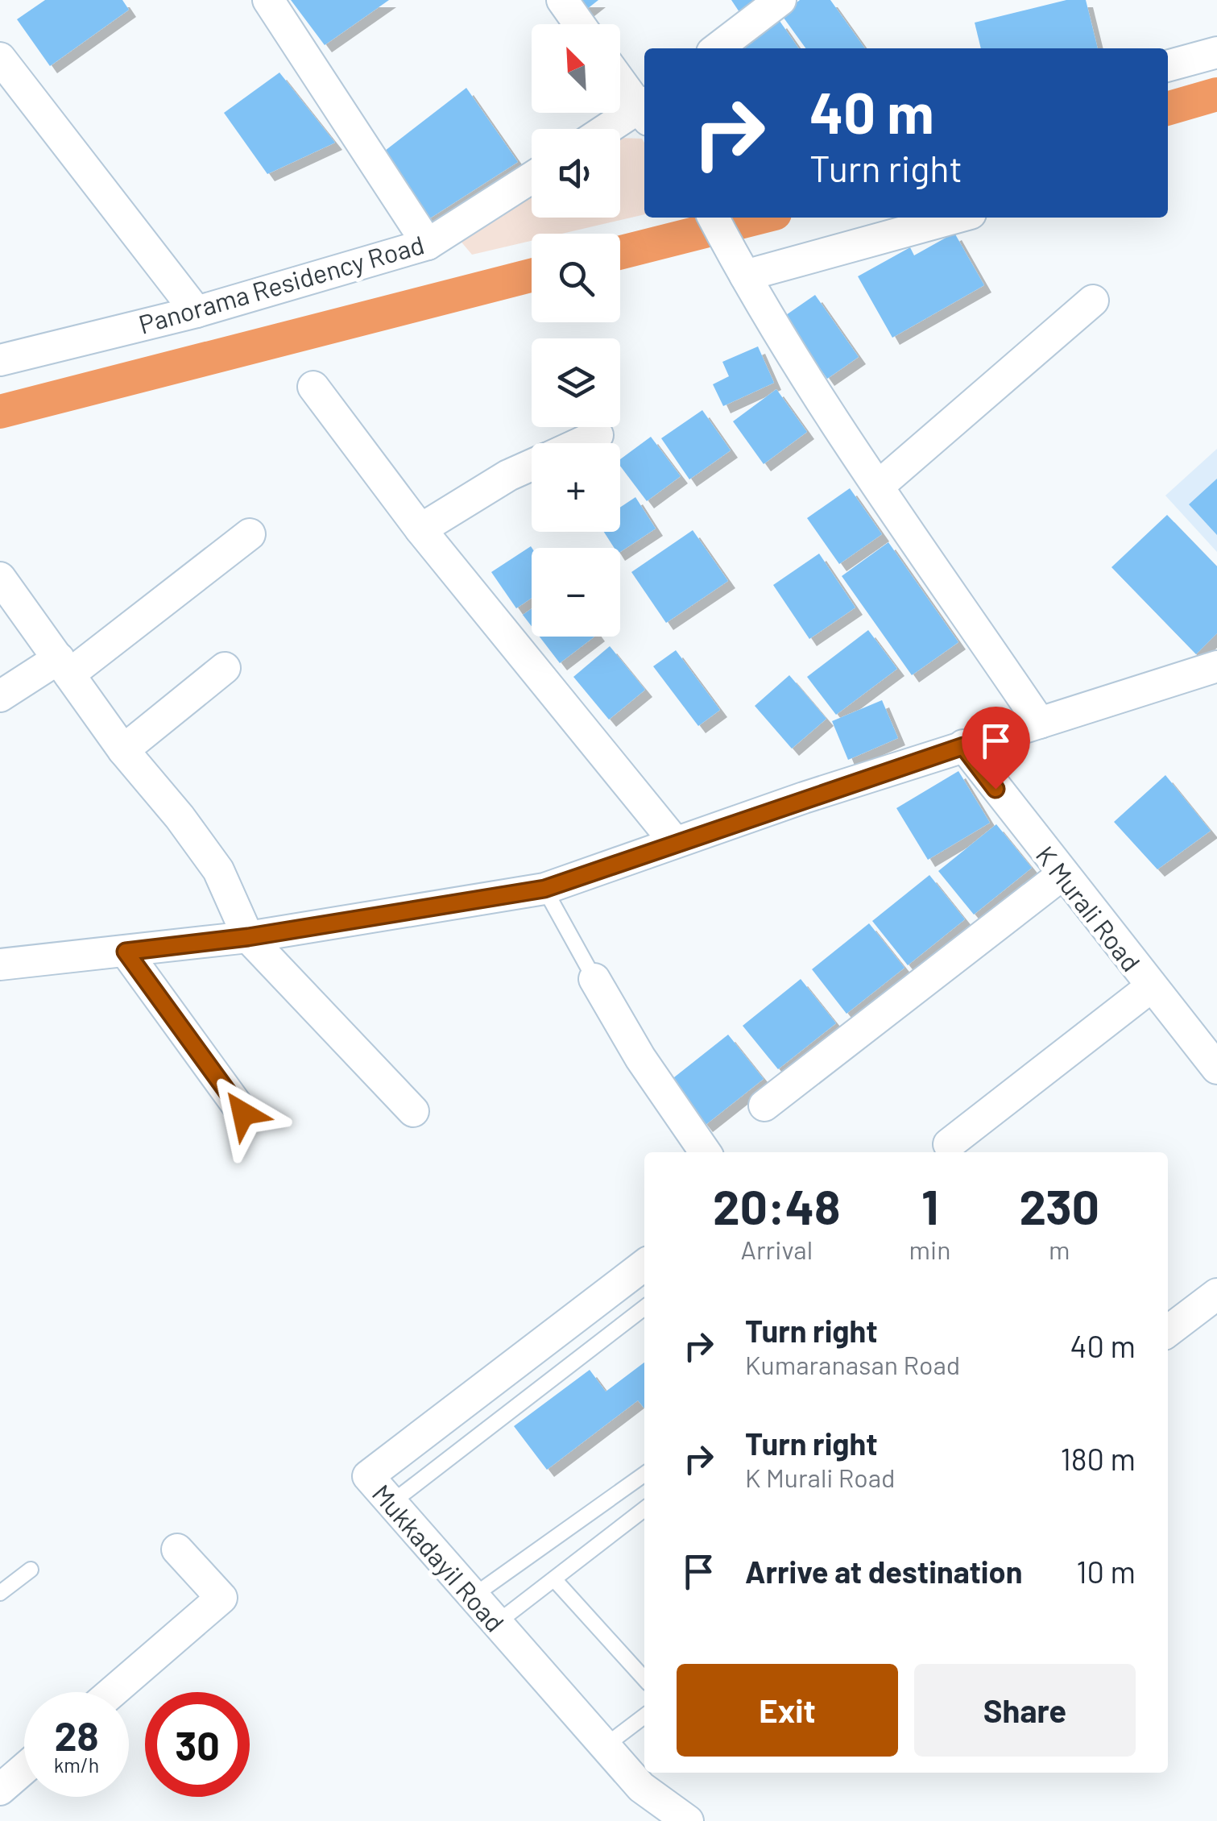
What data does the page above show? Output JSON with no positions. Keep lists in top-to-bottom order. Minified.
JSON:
{"streets":{"street":["Panorama Residency Road","K Murali Road","Mukkadayil Road"]},"north":"top left","page":{"map_buttons":["+","−"],"turn":["40 m","Turn right"],"eta":["20:48","Arrival","1","min","230","m"],"list":[{"name":"Turn right","note":"Kumaranasan Road","value":"40 m"},{"name":"Turn right","note":"K Murali Road","value":"180 m"},{"name":"Arrive at destination","value":"10 m"}],"buttons":["Exit","Share"],"speed":"28 km/h","limit":"30"}}
